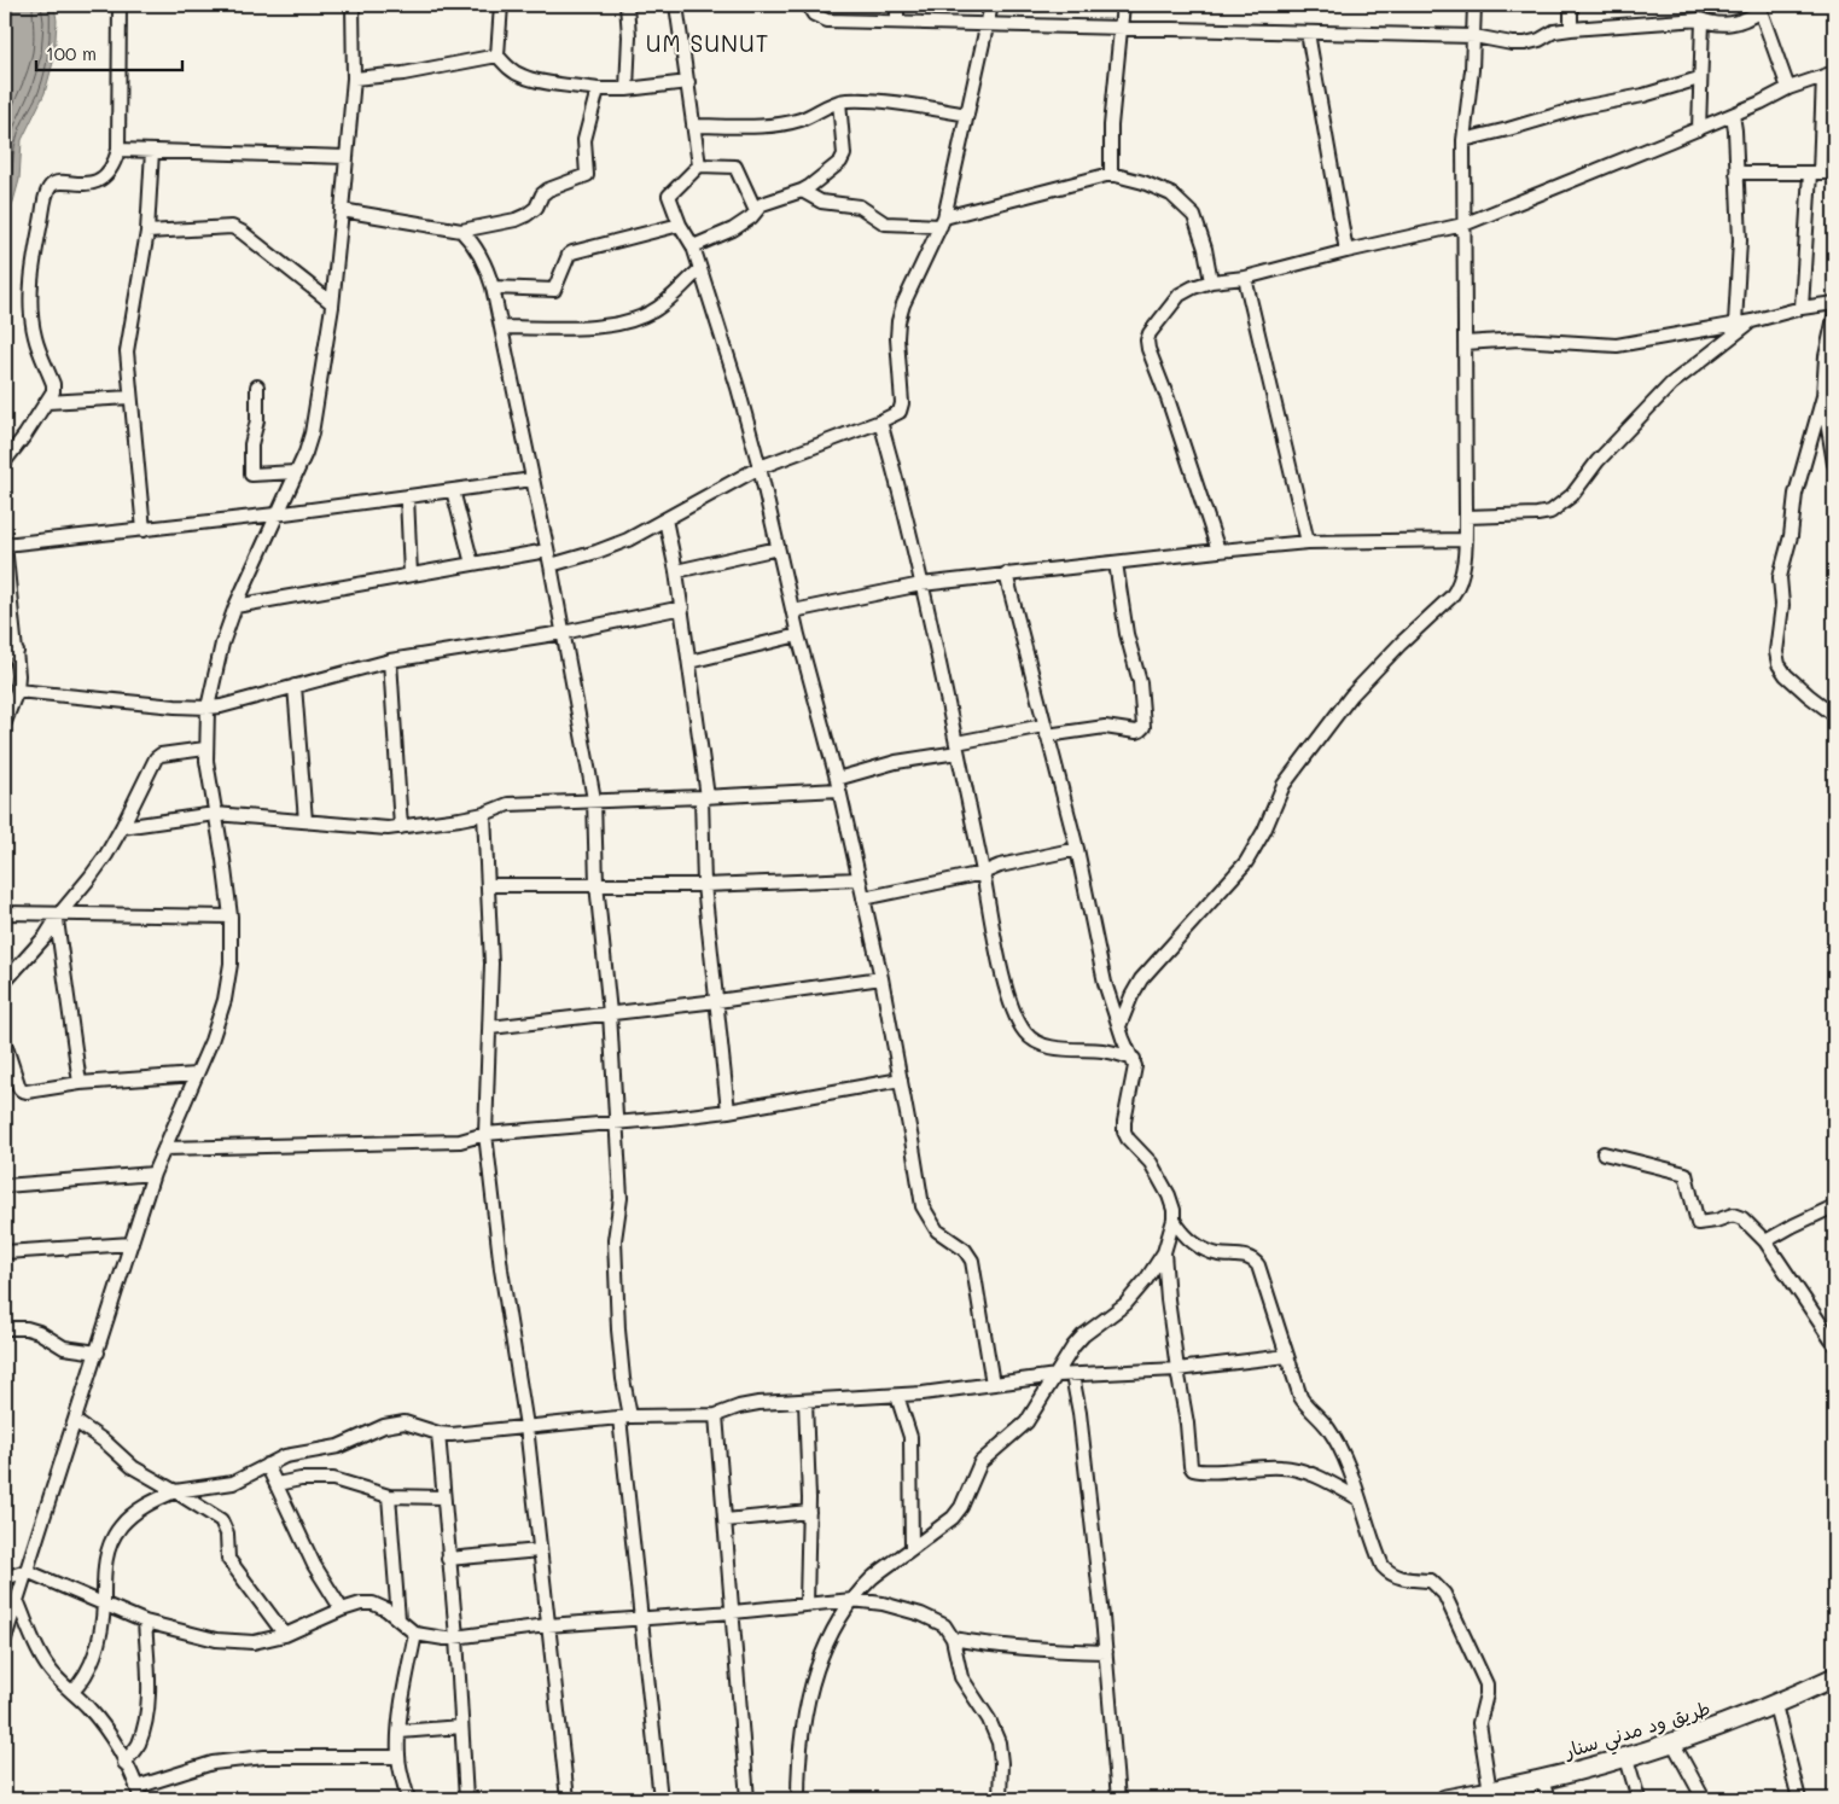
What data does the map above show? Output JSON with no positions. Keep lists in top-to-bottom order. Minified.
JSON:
{"streets":{"highway":["طريق ود مدني سنار"]},"districts":["UM SUNUT"],"scale_bar":"100 m"}
